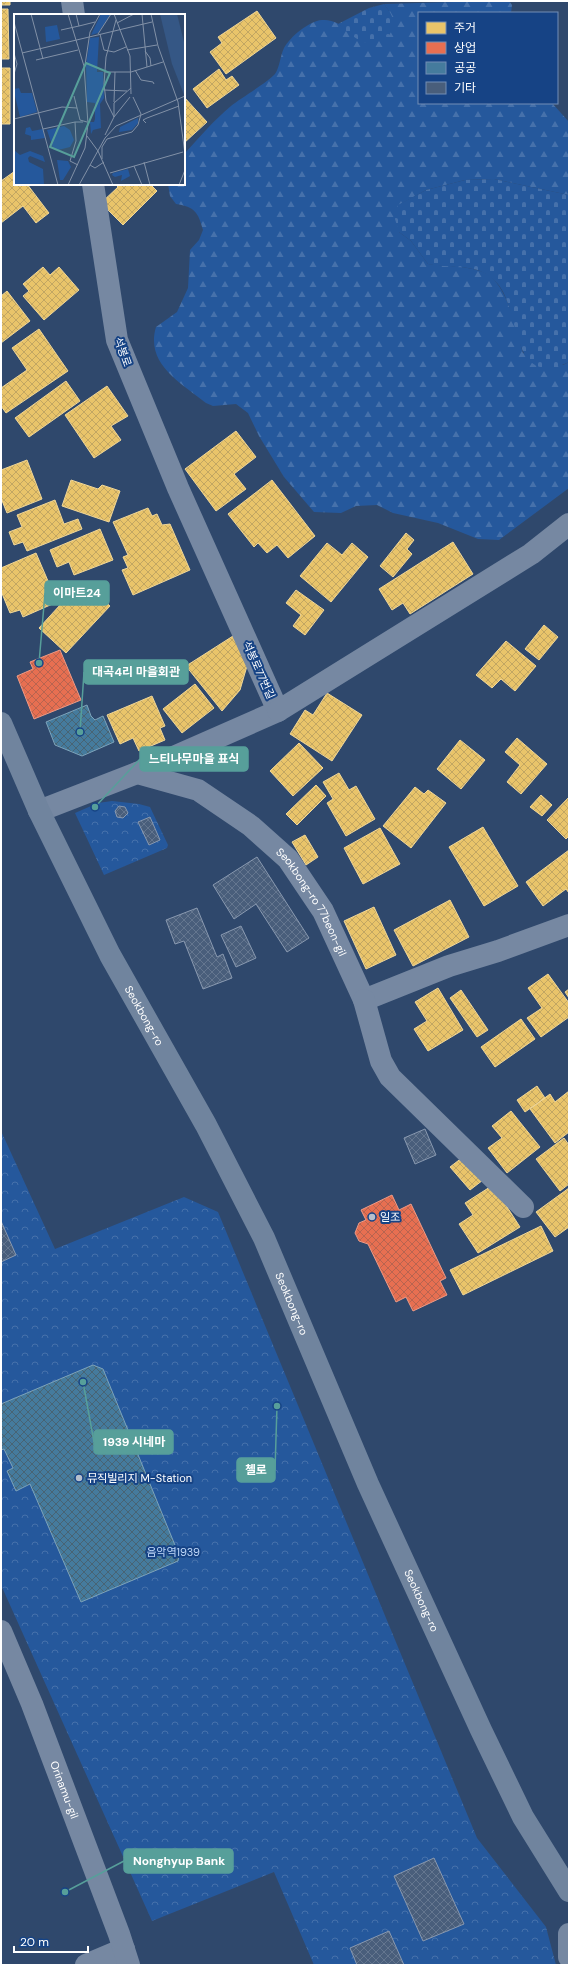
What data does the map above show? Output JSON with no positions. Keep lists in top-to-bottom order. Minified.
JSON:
{"streets":{"main road":["Seokbong-ro"],"street":["석봉로","석봉로77번길","Seokbong-ro 77beon-gil","Orinamu-gil"]},"crossings":[["석봉로","석봉로77번길"],["석봉로77번길","Seokbong-ro 77beon-gil"]],"parks":["음악역1939"],"places":["이마트24","대곡4리 마을회관","느티나무마을 표식","일조","1939 시네마","첼로","뮤직빌리지 M-Station","Nonghyup Bank"],"legend":["주거","상업","공공","기타"],"scale_bar":"20 m"}
